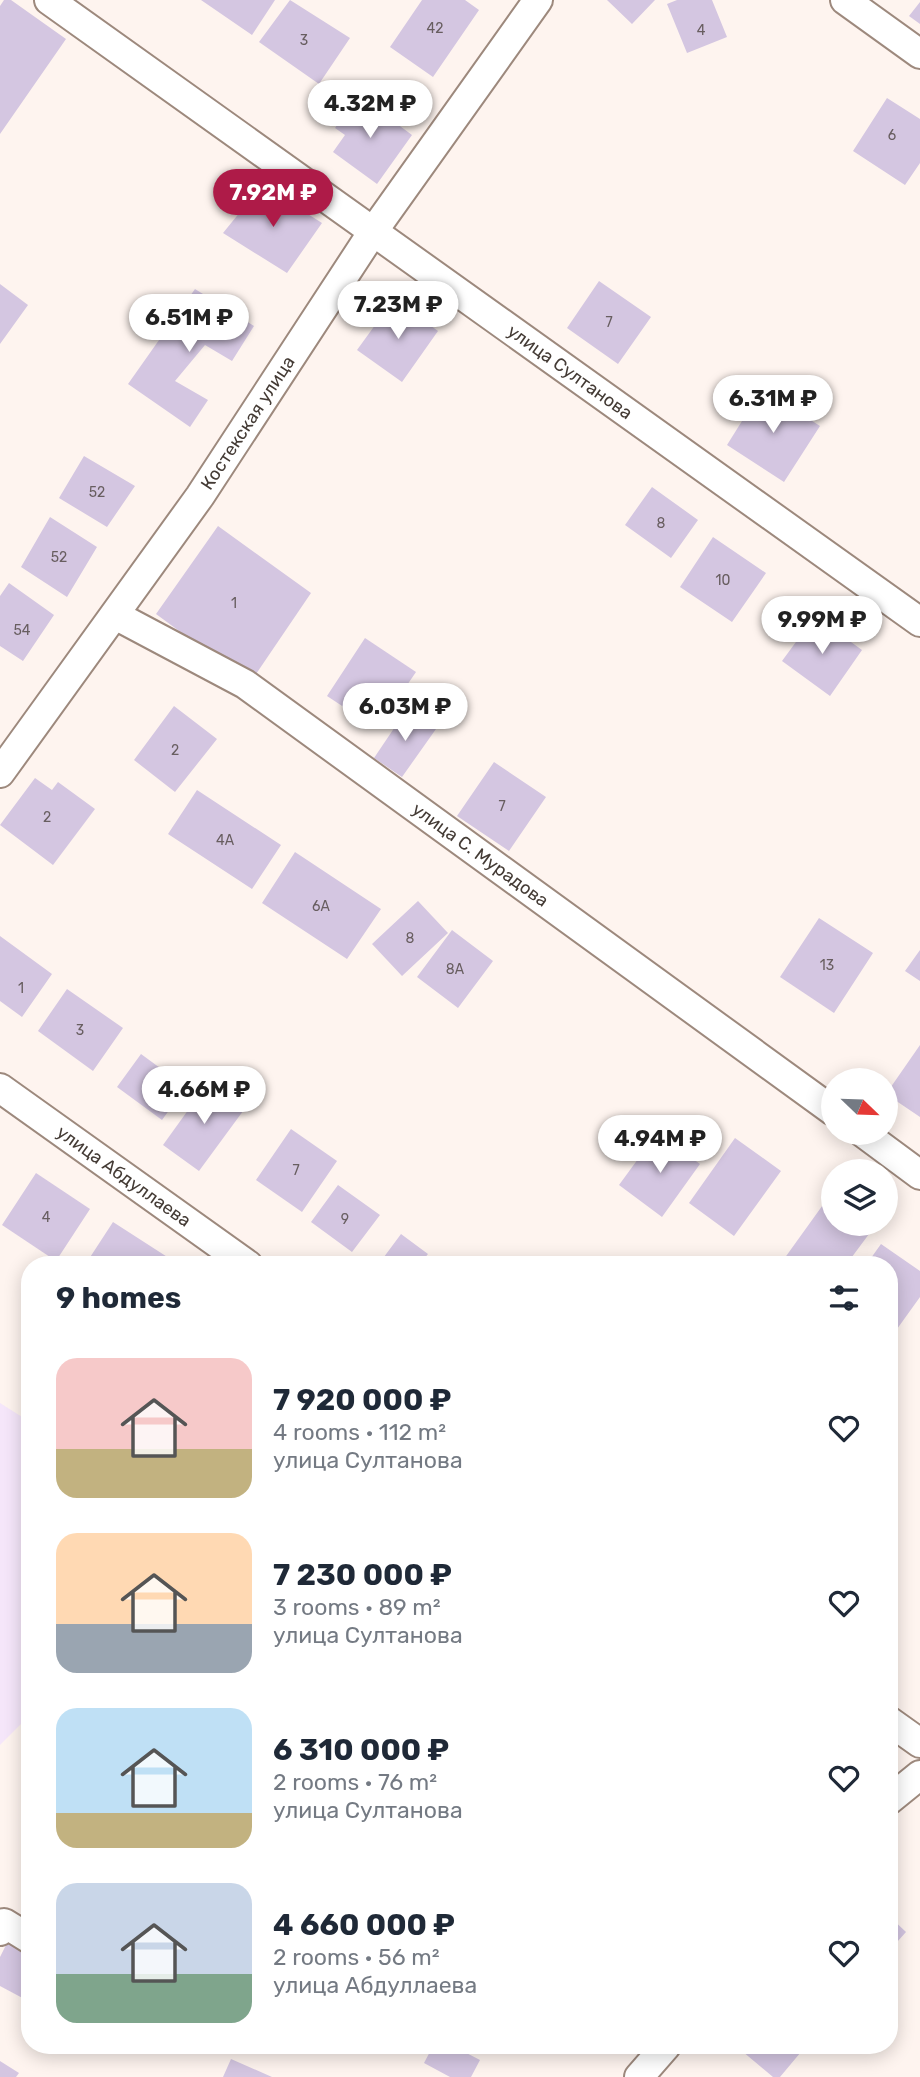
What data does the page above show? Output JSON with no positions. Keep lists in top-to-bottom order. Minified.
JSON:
{"streets":{"street":["улица Султанова","Костекская улица","улица С. Мурадова","улица Абдуллаева"]},"crossings":[["улица Султанова","Костекская улица"],["Костекская улица","улица С. Мурадова"]],"house_numbers":["42","4","3","6","7","52","8","52","10","1","54","2","7","2","4А","6А","8","13","8А","1","3","7","4","9"],"north":"bottom right","page":{"price":["4.32M ₽","7.92M ₽","7.23M ₽","6.51M ₽","6.31M ₽","9.99M ₽","6.03M ₽","4.66M ₽","4.94M ₽"],"heading":"9 homes","list":[{"name":"7 920 000 ₽","note":"4 rooms · 112 m² · улица Султанова"},{"name":"7 230 000 ₽","note":"3 rooms · 89 m² · улица Султанова"},{"name":"6 310 000 ₽","note":"2 rooms · 76 m² · улица Султанова"},{"name":"4 660 000 ₽","note":"2 rooms · 56 m² · улица Абдуллаева"}]}}
